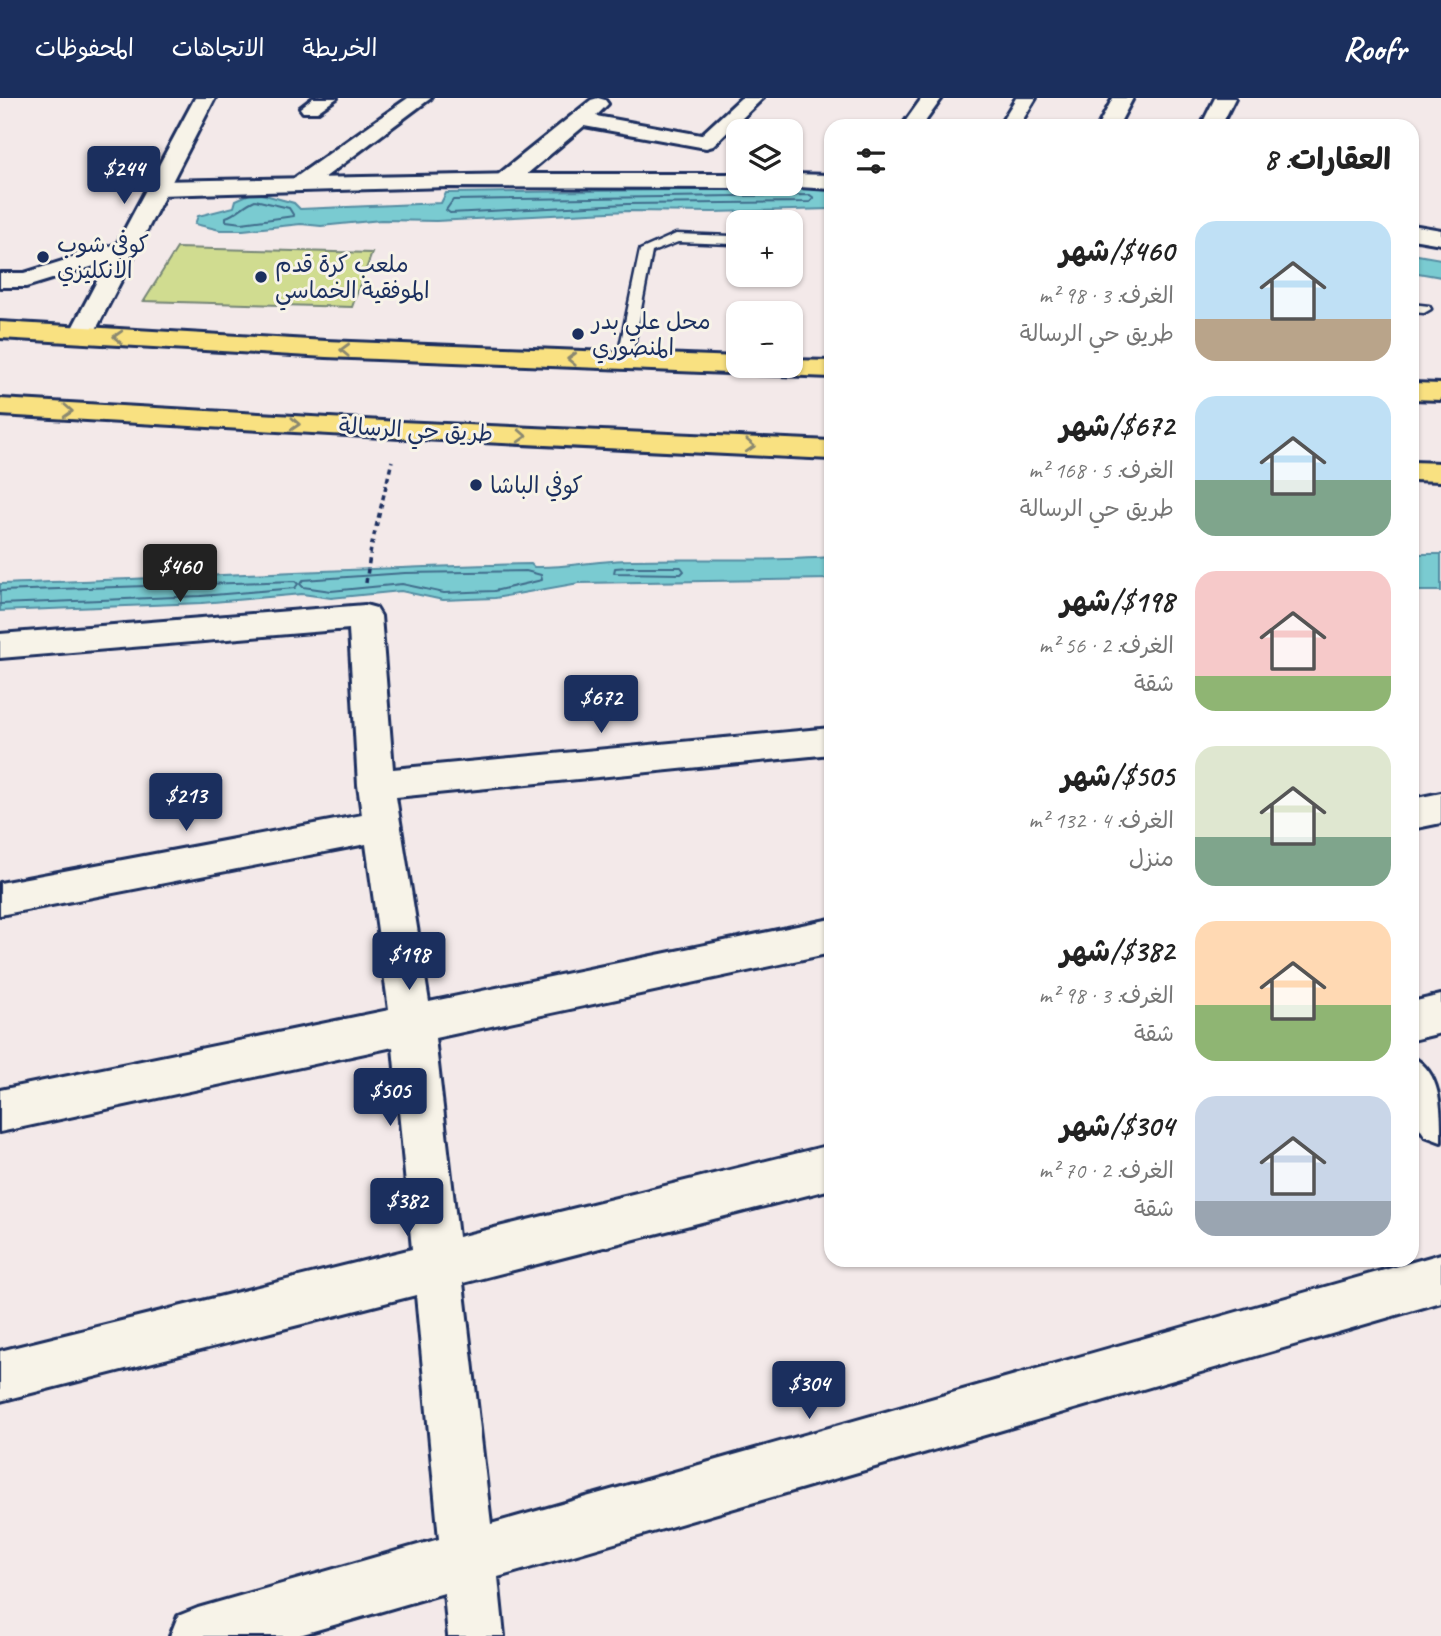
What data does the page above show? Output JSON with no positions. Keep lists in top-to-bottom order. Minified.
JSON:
{"streets":{"main road":["طريق حي الرسالة"]},"places":["كوفي شوب الانكليزي","ملعب كرة قدم الموفقية الخماسي","محل علي بدر المنصوري","كوفي الباشا"],"page":{"header":"Roofr","nav":["الخريطة","الاتجاهات","المحفوظات"],"map_buttons":["+","−"],"heading":"العقارات: 8","price":["$244","$460","$672","$213","$198","$505","$382","$304"],"list":[{"name":"$460/شهر","note":"الغرف: 3 · 98 m² · طريق حي الرسالة"},{"name":"$672/شهر","note":"الغرف: 5 · 168 m² · طريق حي الرسالة"},{"name":"$198/شهر","note":"الغرف: 2 · 56 m² · شقة"},{"name":"$505/شهر","note":"الغرف: 4 · 132 m² · منزل"},{"name":"$382/شهر","note":"الغرف: 3 · 98 m² · شقة"},{"name":"$304/شهر","note":"الغرف: 2 · 70 m² · شقة"}]}}
